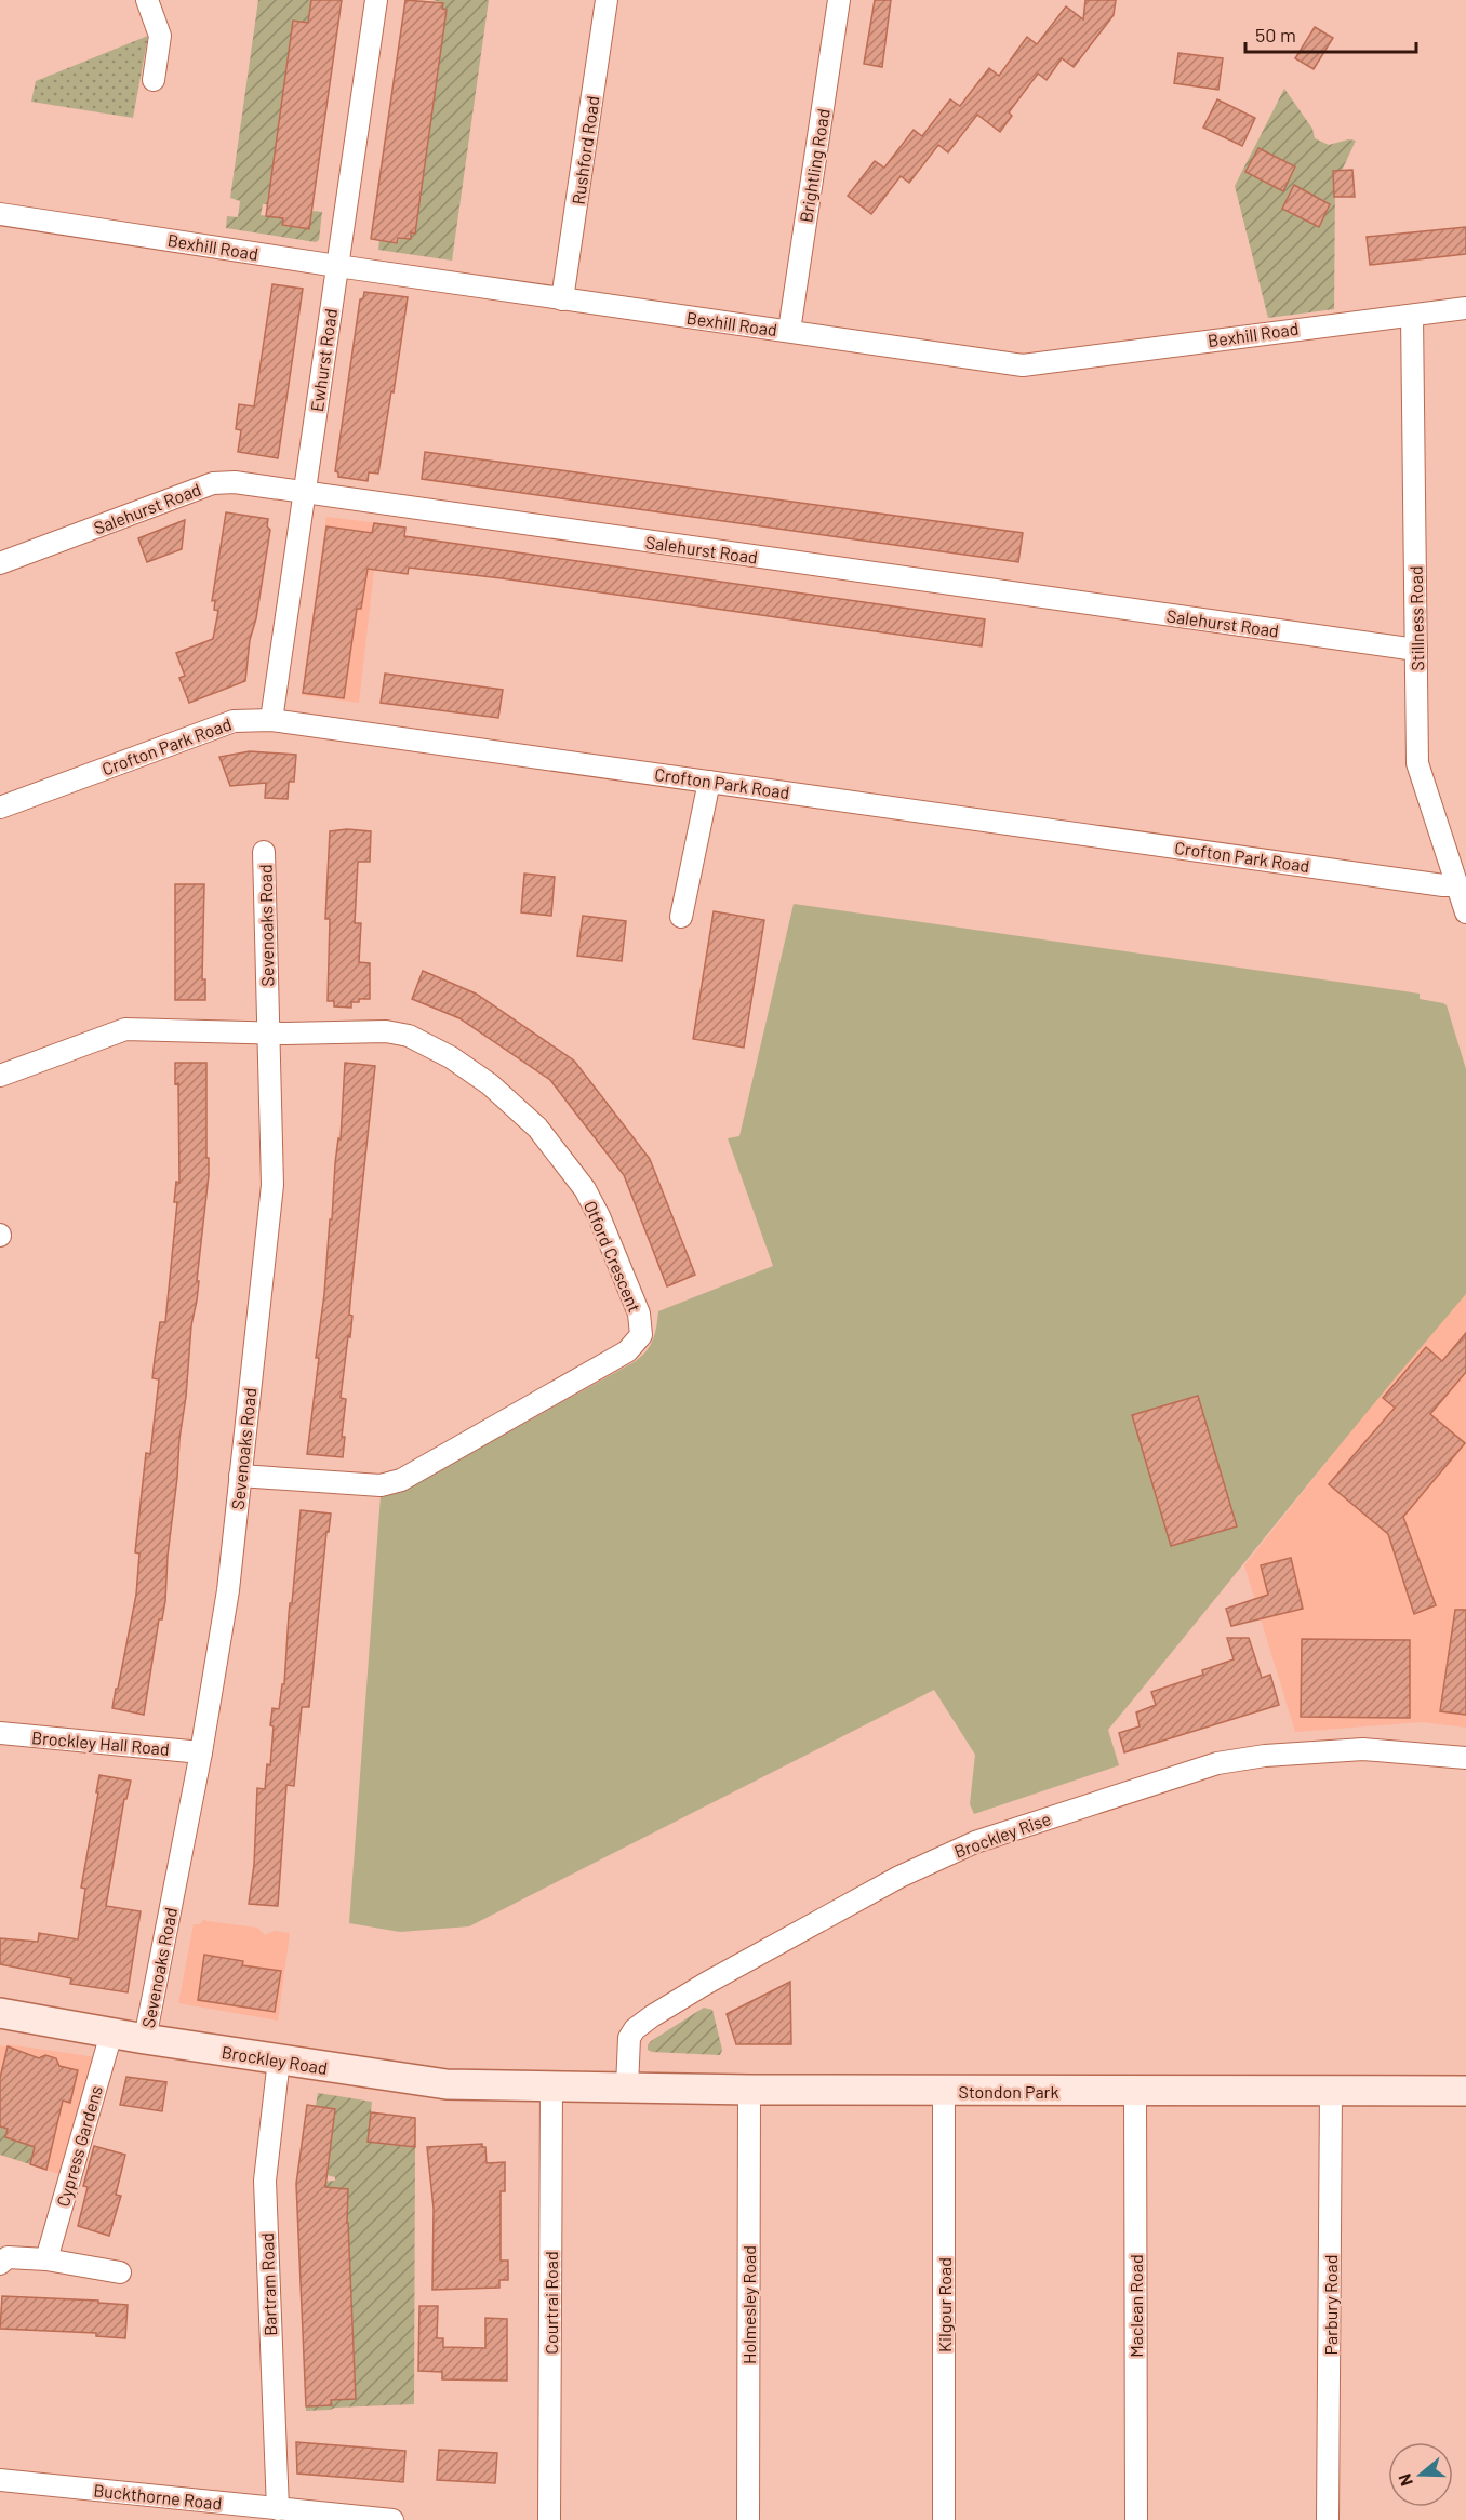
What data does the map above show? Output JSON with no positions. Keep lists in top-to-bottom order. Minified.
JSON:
{"streets":{"main road":["Brockley Road","Stondon Park"],"street":["Rushford Road","Brightling Road","Bexhill Road","Ewhurst Road","Salehurst Road","Stillness Road","Crofton Park Road","Sevenoaks Road","Otford Crescent","Brockley Hall Road","Brockley Rise","Cypress Gardens","Bartram Road","Courtrai Road","Holmesley Road","Kilgour Road","Parbury Road","Maclean Road","Buckthorne Road"]},"crossings":[["Rushford Road","Bexhill Road"],["Brightling Road","Bexhill Road"],["Bexhill Road","Ewhurst Road"],["Bexhill Road","Stillness Road"],["Ewhurst Road","Salehurst Road"],["Ewhurst Road","Crofton Park Road"],["Salehurst Road","Stillness Road"],["Stillness Road","Crofton Park Road"],["Sevenoaks Road","Otford Crescent"],["Sevenoaks Road","Brockley Hall Road"],["Sevenoaks Road","Brockley Road"],["Brockley Rise","Stondon Park"],["Brockley Road","Stondon Park"],["Brockley Road","Cypress Gardens"],["Brockley Road","Bartram Road"],["Brockley Road","Courtrai Road"],["Stondon Park","Courtrai Road"],["Stondon Park","Holmesley Road"],["Stondon Park","Kilgour Road"],["Stondon Park","Parbury Road"],["Stondon Park","Maclean Road"],["Bartram Road","Buckthorne Road"]],"scale_bar":"50 m","north":"left"}
